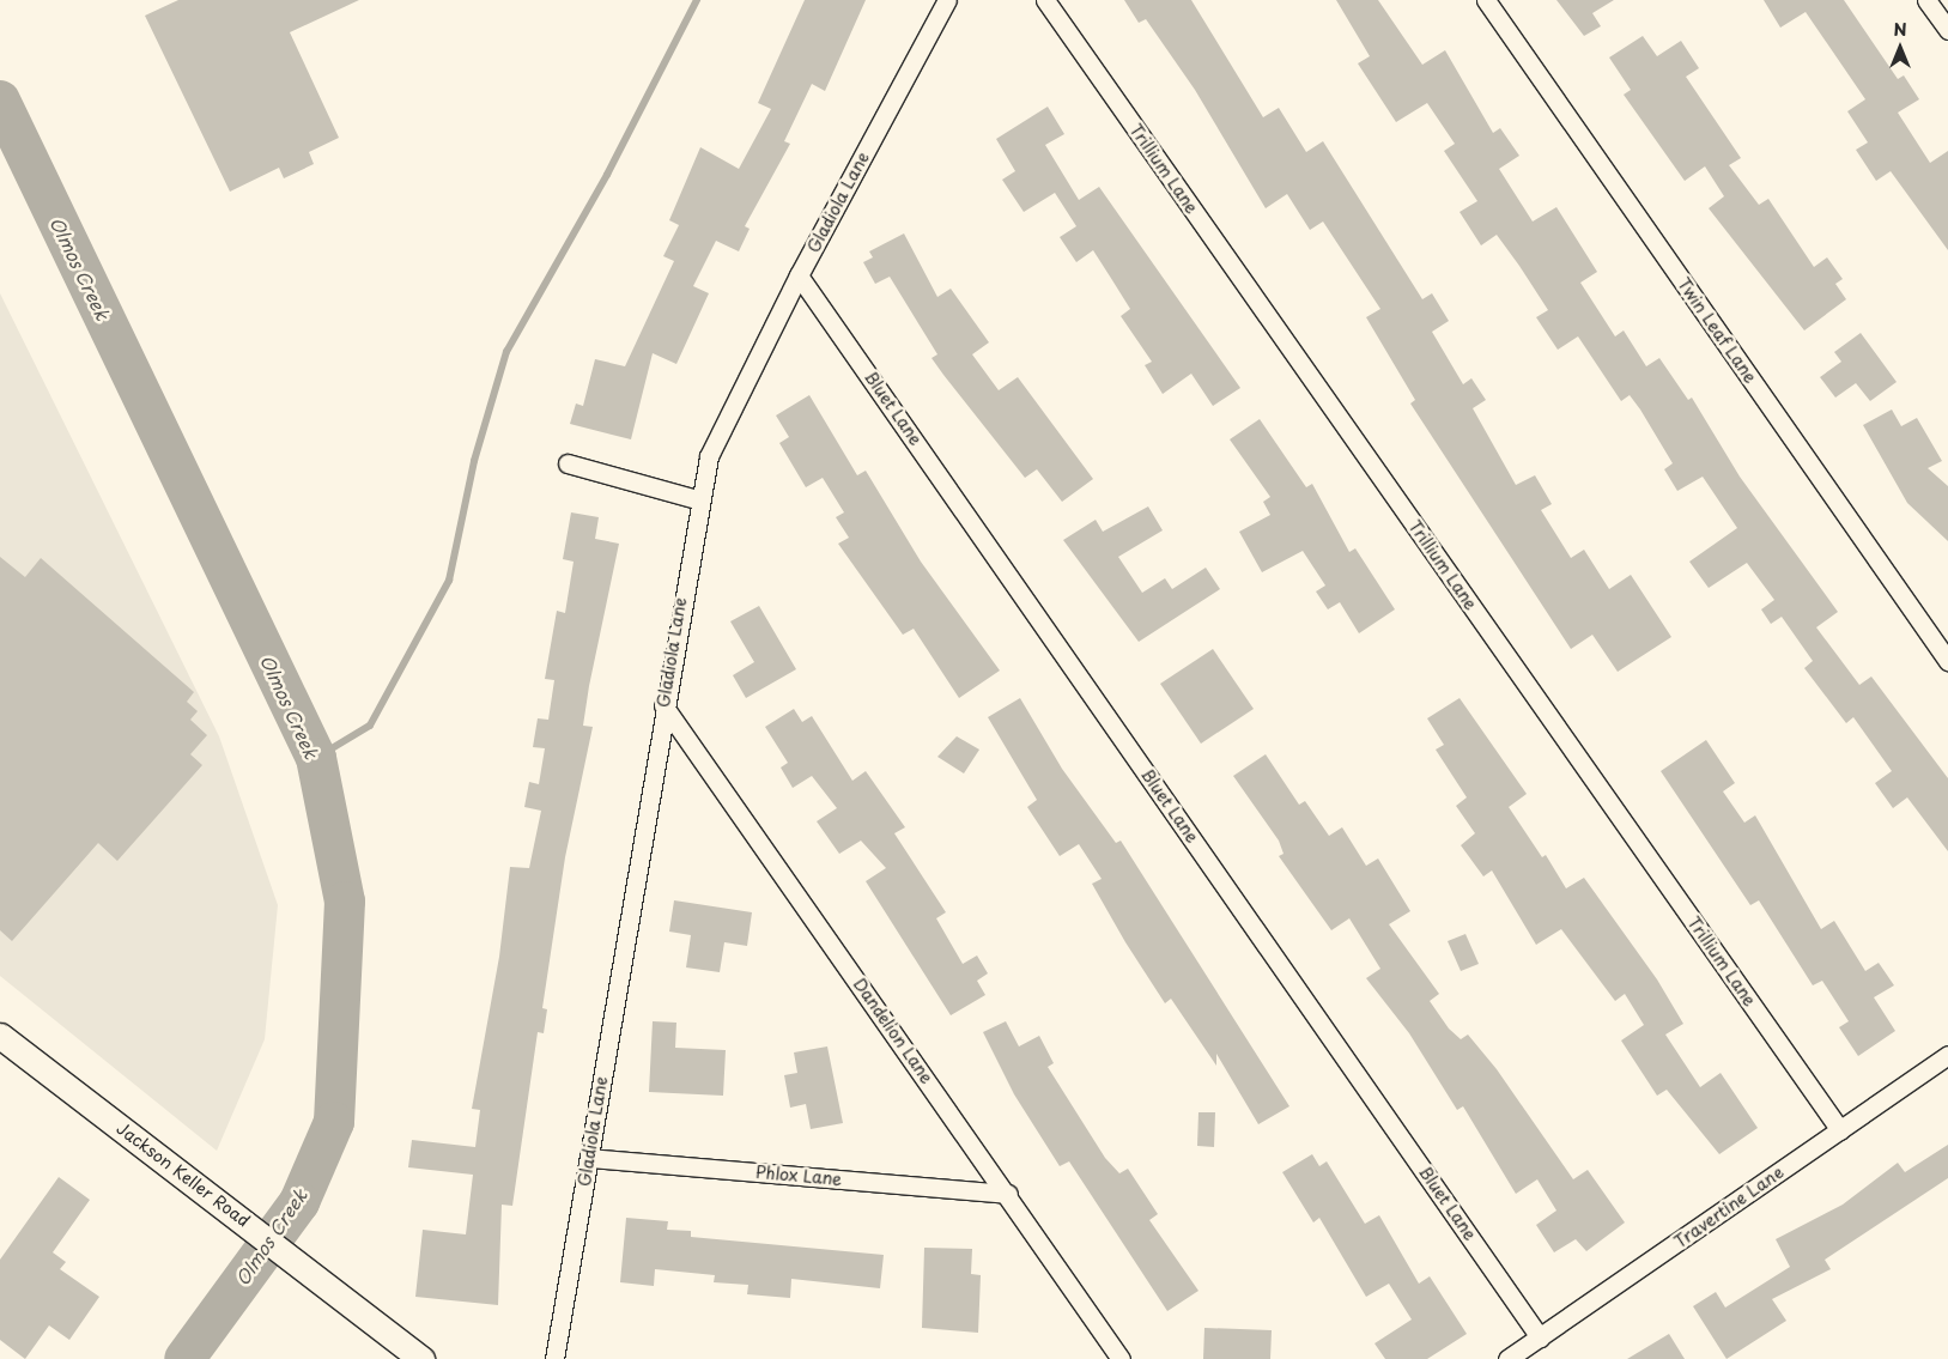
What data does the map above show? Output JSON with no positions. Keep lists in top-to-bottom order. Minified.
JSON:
{"streets":{"main road":["Jackson Keller Road"],"street":["Trillium Lane","Gladiola Lane","Twin Leaf Lane","Bluet Lane","Dandelion Lane","Phlox Lane","Travertine Lane"]},"crossings":[["Trillium Lane","Travertine Lane"],["Gladiola Lane","Bluet Lane"],["Gladiola Lane","Dandelion Lane"],["Gladiola Lane","Phlox Lane"],["Bluet Lane","Travertine Lane"],["Dandelion Lane","Phlox Lane"]],"water":["Olmos Creek"],"north":"top"}
